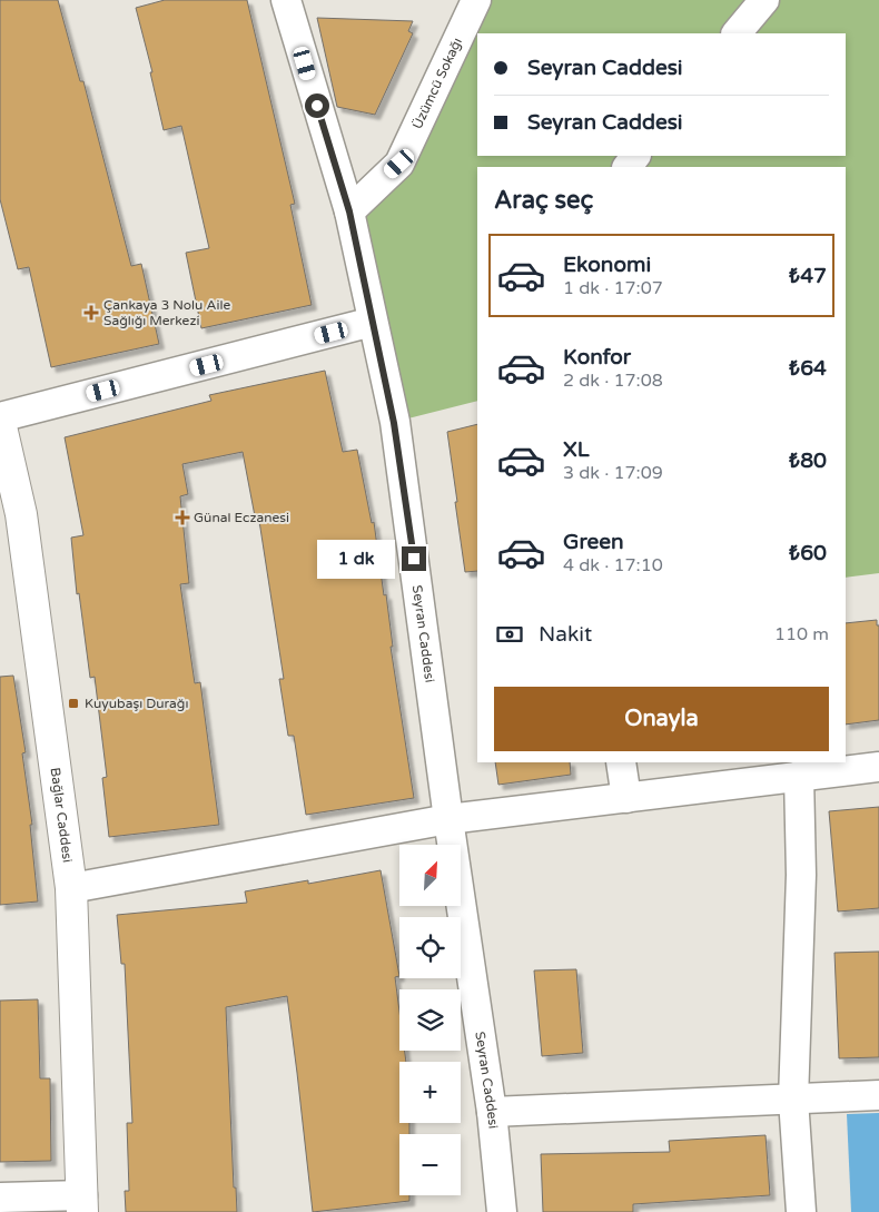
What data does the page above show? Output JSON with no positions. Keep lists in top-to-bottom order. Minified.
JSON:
{"streets":{"main road":["Bağlar Caddesi"],"street":["Üzümcü Sokağı","Seyran Caddesi"]},"crossings":[["Üzümcü Sokağı","Seyran Caddesi"]],"places":{"health":["Çankaya 3 Nolu Aile Sağlığı Merkezi","Günal Eczanesi"],"transit":["Kuyubaşı Durağı"]},"north":"top right","page":{"banner":["Seyran Caddesi","Seyran Caddesi"],"heading":"Araç seç","list":[{"name":"Ekonomi","note":"1 dk · 17:07","value":"₺47"},{"name":"Konfor","note":"2 dk · 17:08","value":"₺64"},{"name":"XL","note":"3 dk · 17:09","value":"₺80"},{"name":"Green","note":"4 dk · 17:10","value":"₺60"}],"bubble":"1 dk","pay":["Nakit","110 m"],"buttons":"Onayla","map_buttons":["+","−"]}}
